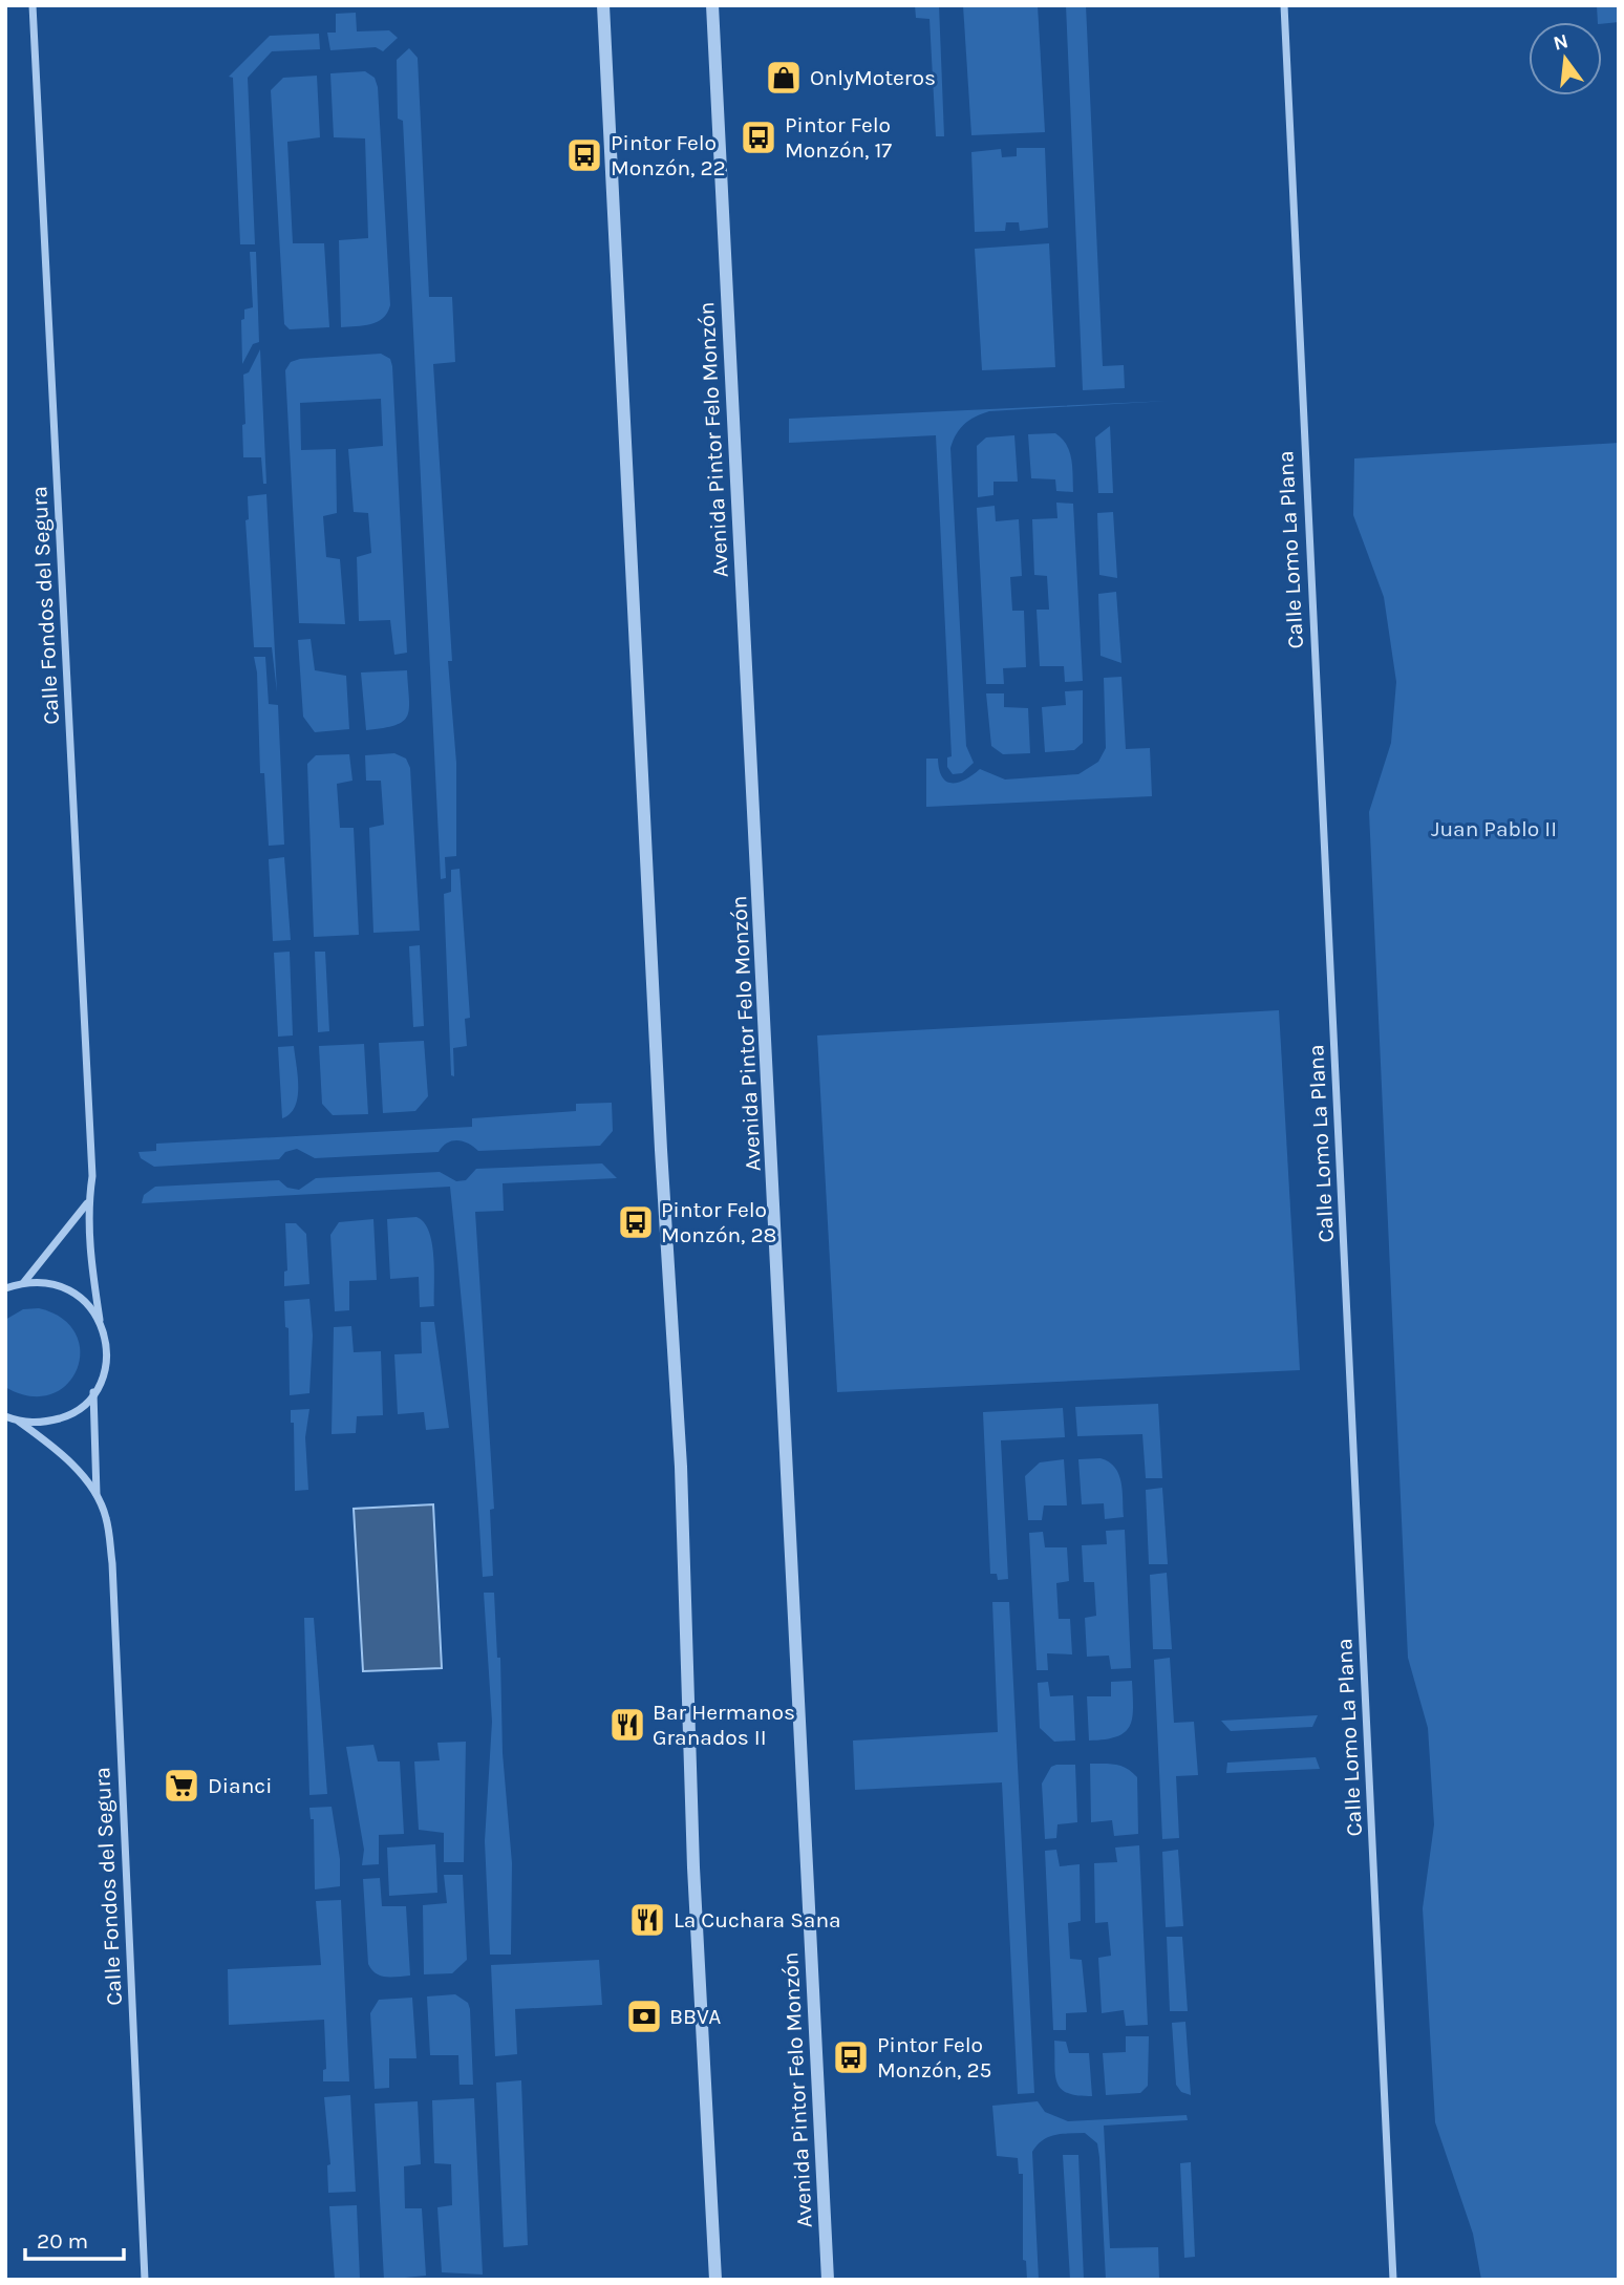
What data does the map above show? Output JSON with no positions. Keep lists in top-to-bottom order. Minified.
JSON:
{"streets":{"street":["Avenida Pintor Felo Monzón","Calle Lomo La Plana","Calle Fondos del Segura"]},"parks":["Juan Pablo II"],"places":{"shop":["OnlyMoteros"],"bus stop":["Pintor Felo Monzón, 17","Pintor Felo Monzón, 22","Pintor Felo Monzón, 28","Pintor Felo Monzón, 25"],"restaurant":["Bar Hermanos Granados II","La Cuchara Sana"],"supermarket":["Dianci"],"bank":["BBVA"]},"scale_bar":"20 m","north":"top"}
